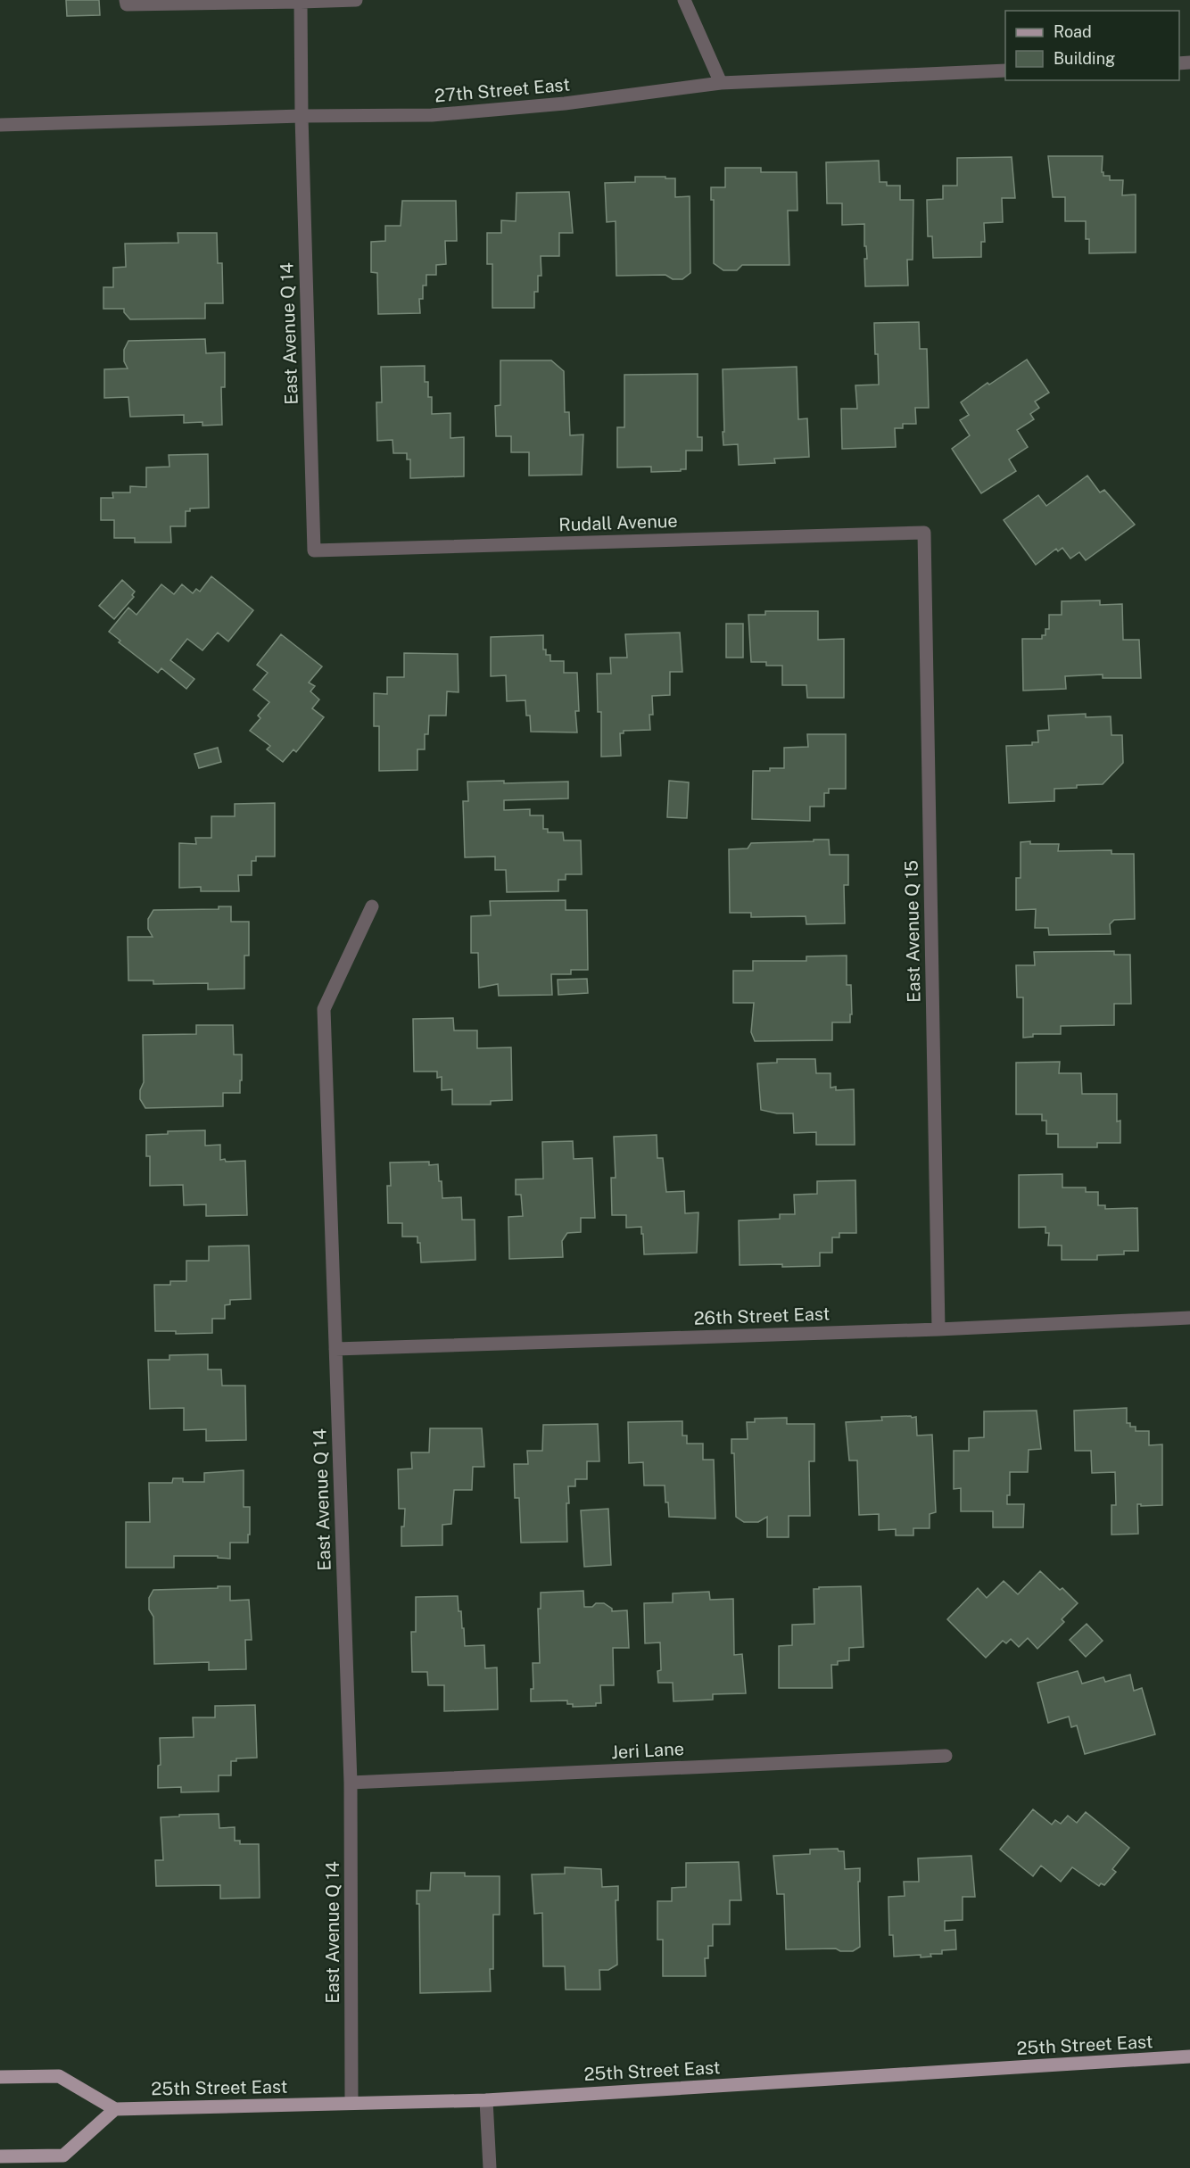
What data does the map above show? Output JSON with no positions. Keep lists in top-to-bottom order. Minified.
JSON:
{"streets":{"main road":["25th Street East"],"street":["27th Street East","East Avenue Q 14","Rudall Avenue","East Avenue Q 15","26th Street East","Jeri Lane"]},"crossings":[["27th Street East","East Avenue Q 14"],["East Avenue Q 14","Rudall Avenue"],["East Avenue Q 14","26th Street East"],["East Avenue Q 14","Jeri Lane"],["East Avenue Q 14","25th Street East"],["Rudall Avenue","East Avenue Q 15"],["East Avenue Q 15","26th Street East"]],"legend":["Road","Building"]}
